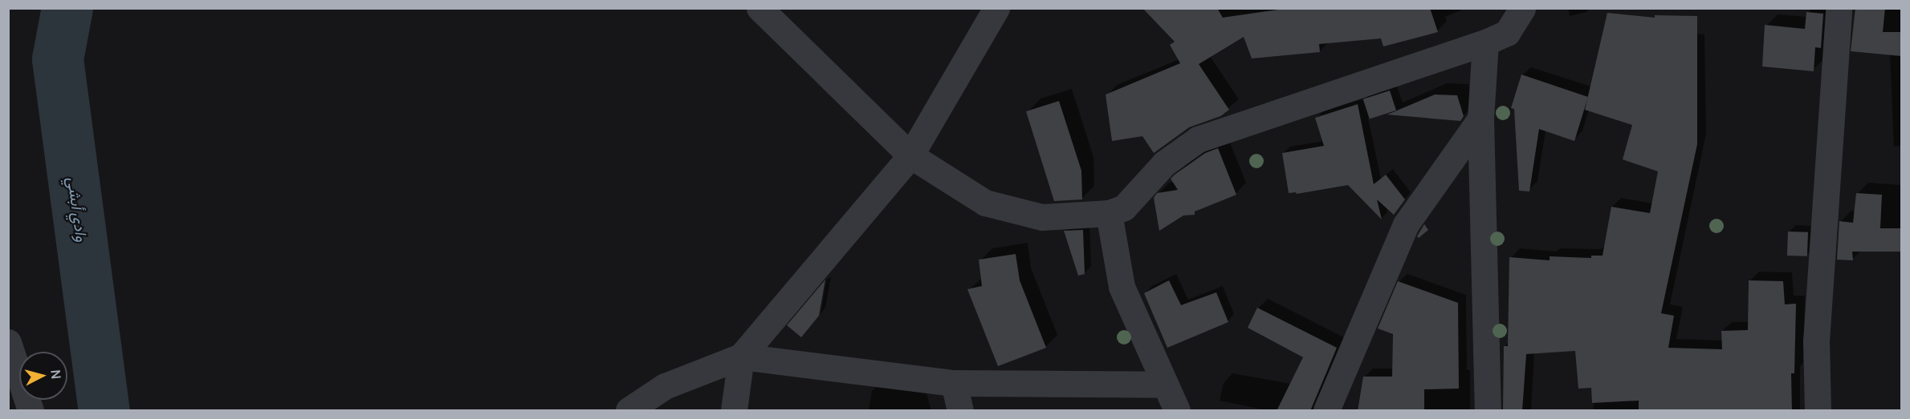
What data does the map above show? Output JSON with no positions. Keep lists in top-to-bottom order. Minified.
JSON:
{"water":["وادي أبشي"],"north":"right"}
